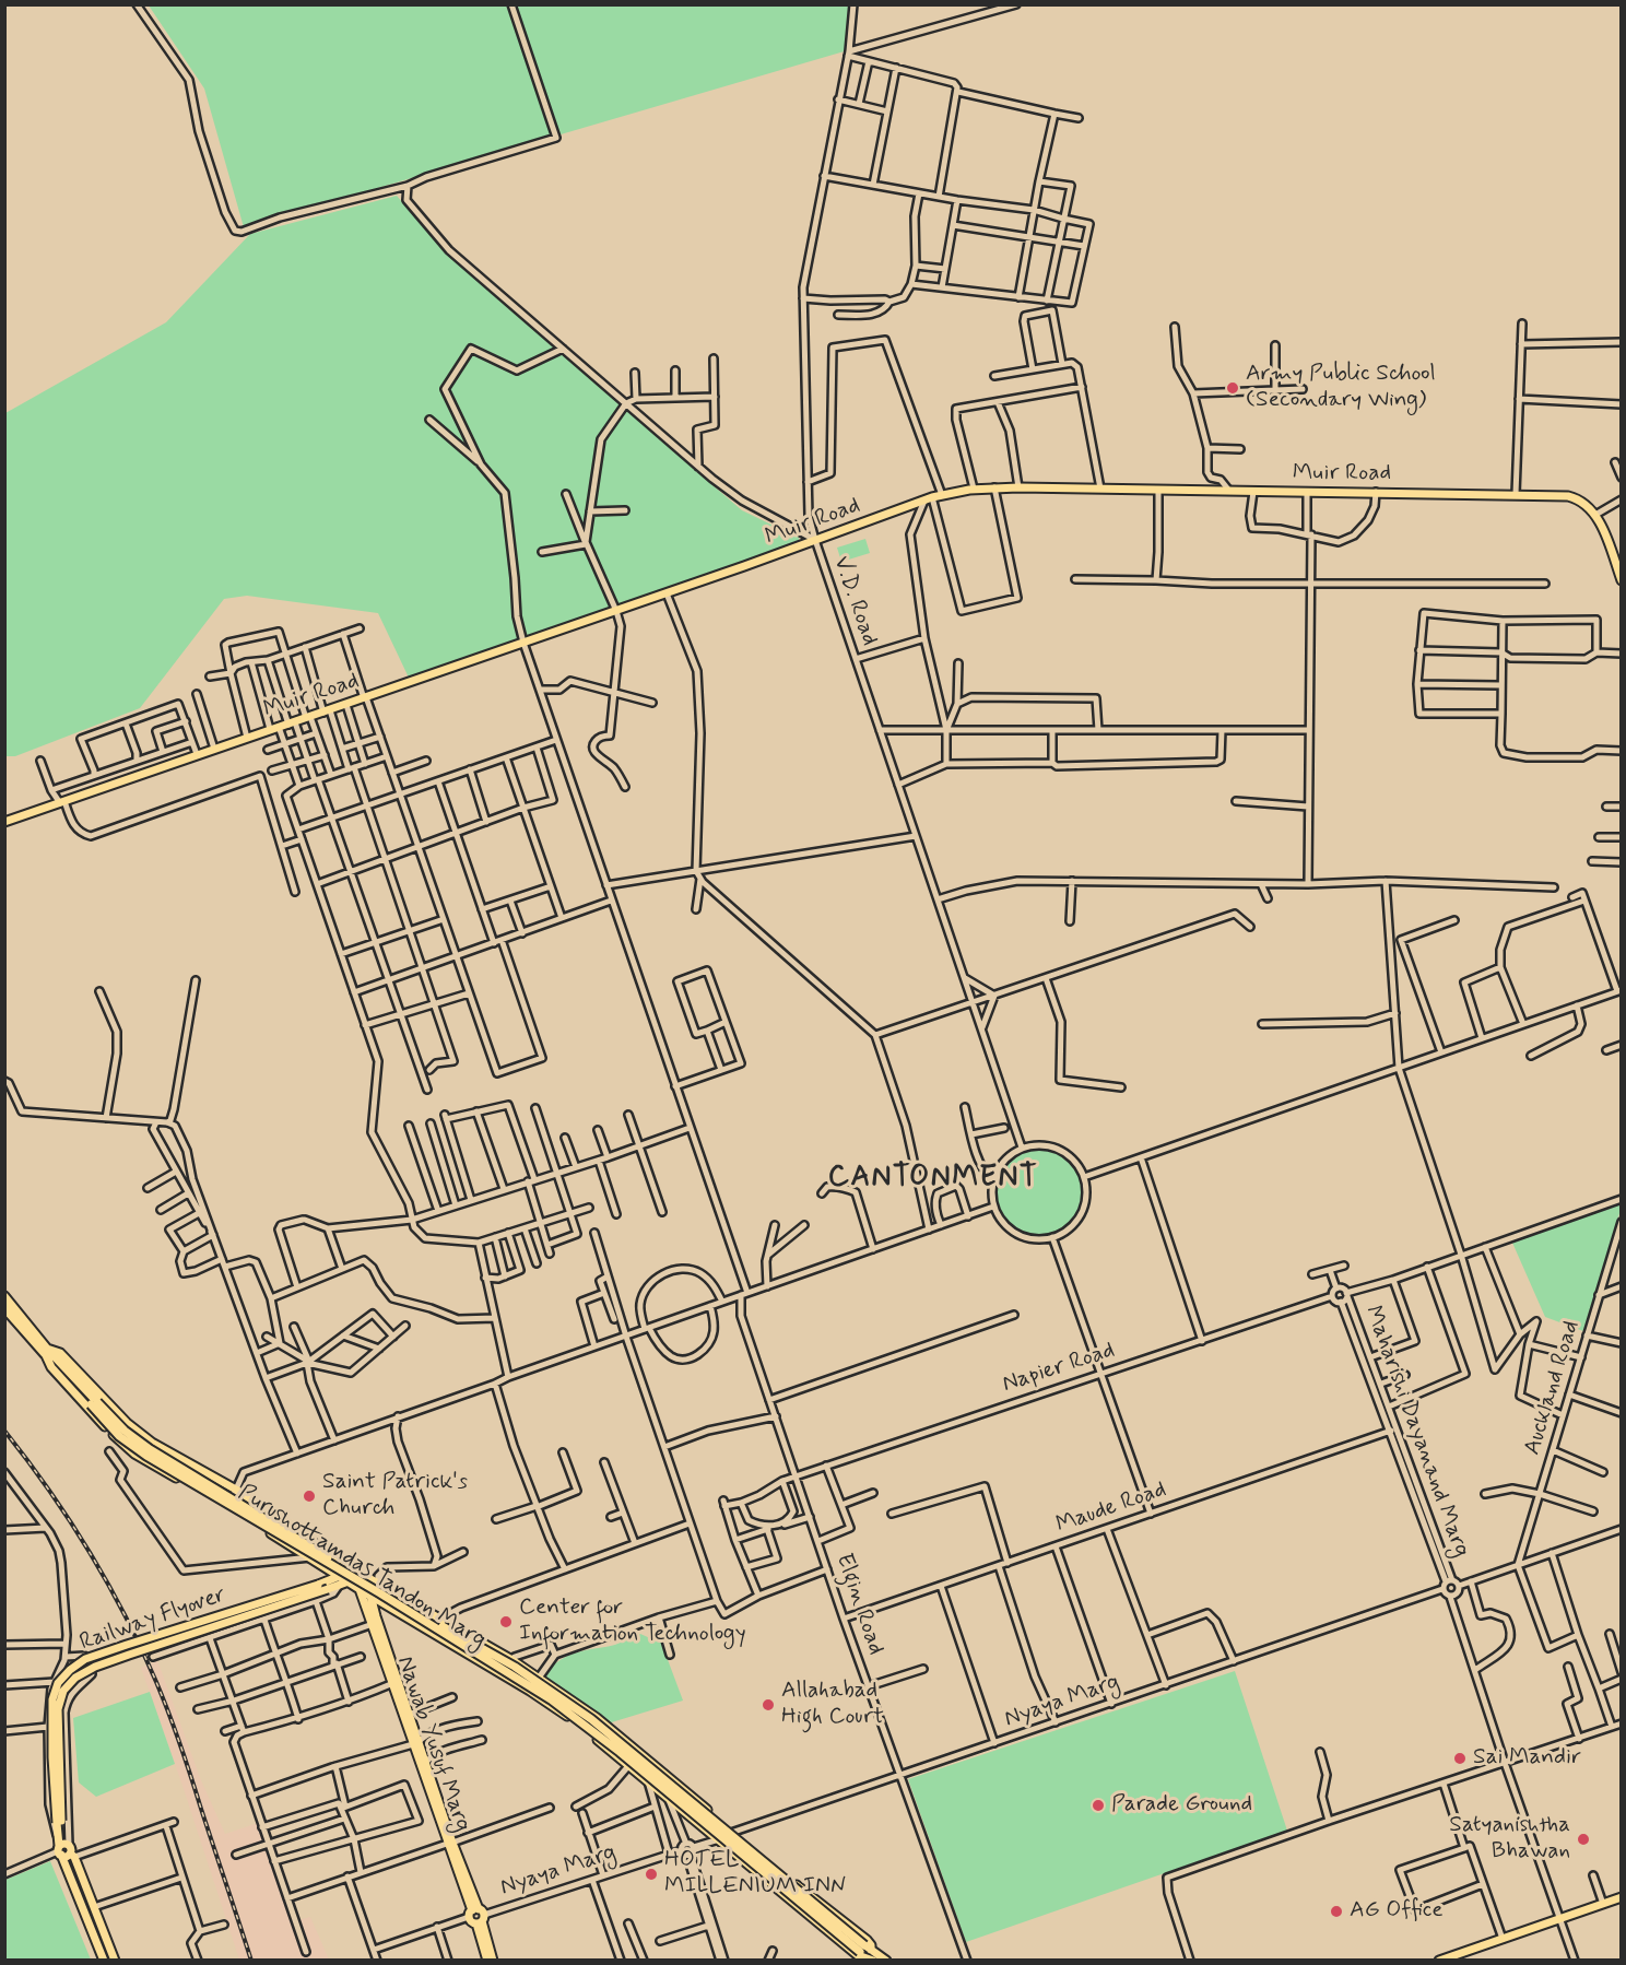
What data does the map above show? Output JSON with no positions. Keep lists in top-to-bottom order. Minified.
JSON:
{"streets":{"main road":["Muir Road","Purushottamdas Tandon Marg","Railway Flyover","Nawab Yusuf Marg"],"street":["V.D. Road","Napier Road","Auckland Road","Maharishi Dayanand Marg","Maude Road","Elgin Road","Nyaya Marg"]},"crossings":[["Muir Road","V.D. Road"],["Muir Road","Elgin Road"],["Napier Road","Maharishi Dayanand Marg"],["Napier Road","Elgin Road"],["Maharishi Dayanand Marg","Maude Road"],["Maude Road","Elgin Road"],["Purushottamdas Tandon Marg","Railway Flyover"],["Purushottamdas Tandon Marg","Nyaya Marg"],["Purushottamdas Tandon Marg","Nawab Yusuf Marg"],["Elgin Road","Nyaya Marg"],["Nyaya Marg","Nawab Yusuf Marg"]],"districts":["CANTONMENT"],"places":["Army Public School (Secondary Wing)","Saint Patrick's Church","Center for Information Technology","Allahabad High Court","Sai Mandir","Parade Ground","Satyanishtha Bhawan","HOTEL MILLENIUM INN","AG Office"]}
